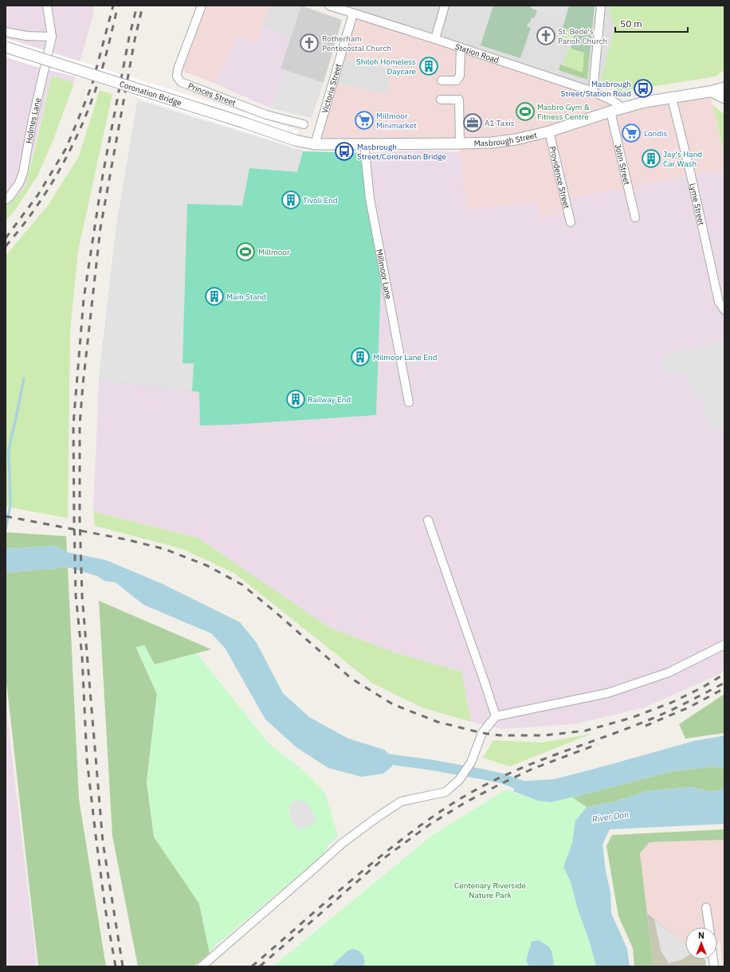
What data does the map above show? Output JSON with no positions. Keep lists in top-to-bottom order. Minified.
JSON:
{"streets":{"street":["Station Road","Victoria Street","Coronation Bridge","Princes Street","Holmes Lane","Masbrough Street","John Street","Providence Street","Lyme Street","Millmoor Lane"]},"crossings":[["Station Road","Victoria Street"],["Station Road","Masbrough Street"],["Victoria Street","Masbrough Street"],["Coronation Bridge","Masbrough Street"],["Masbrough Street","John Street"],["Masbrough Street","Providence Street"],["Masbrough Street","Lyme Street"],["Masbrough Street","Millmoor Lane"]],"water":["River Don"],"parks":["Centenary Riverside Nature Park"],"places":{"church":["St. Bede's Parish Church","Rotherham Pentecostal Church"],"building":["Shiloh Homeless Daycare","Jay's Hand Car Wash","Tivoli End","Main Stand","Milmoor Lane End","Railway End"],"bus stop":["Masbrough Street/Station Road","Masbrough Street/Coronation Bridge"],"sports":["Masbro Gym & Fitness Centre","Millmoor"],"supermarket":["Millmoor Minimarket","Londis"],"office":["A1 Taxis"]},"scale_bar":"50 m","north":"top"}
